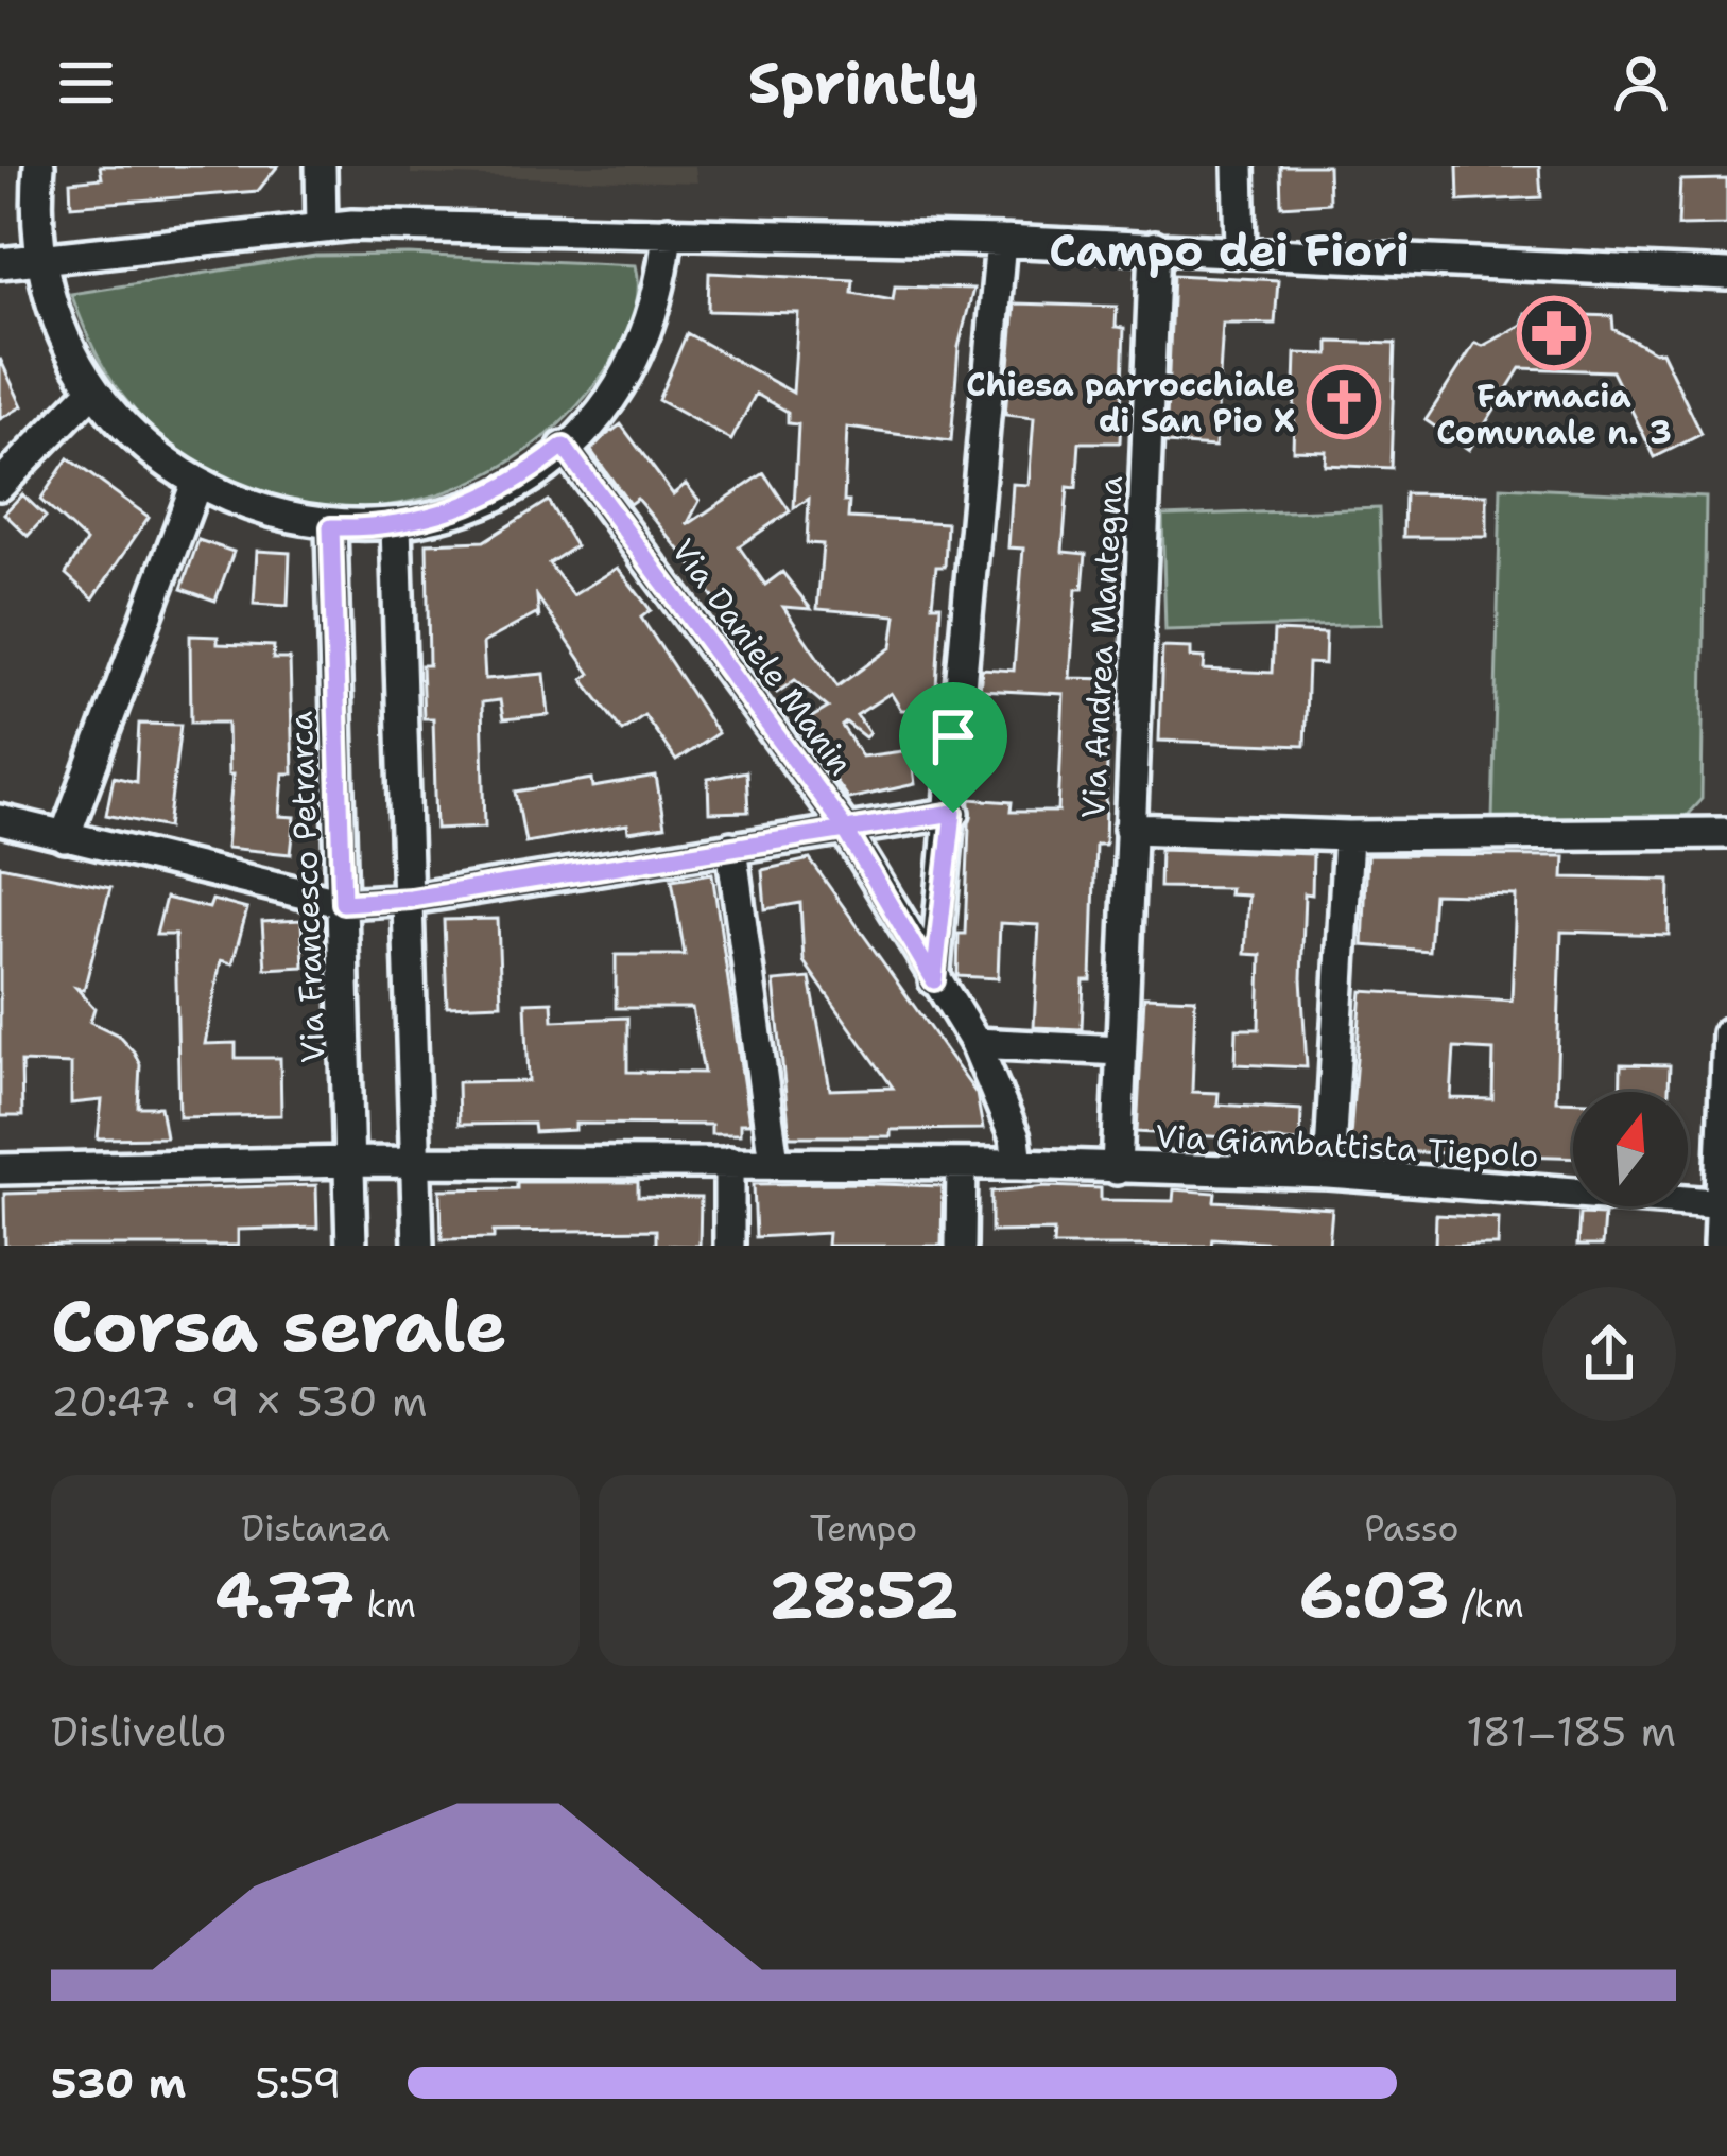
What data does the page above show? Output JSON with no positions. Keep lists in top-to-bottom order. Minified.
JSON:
{"streets":{"street":["Via Andrea Mantegna","Via Daniele Manin","Via Francesco Petrarca","Via Giambattista Tiepolo"]},"crossings":[["Via Andrea Mantegna","Via Giambattista Tiepolo"],["Via Daniele Manin","Via Giambattista Tiepolo"],["Via Francesco Petrarca","Via Giambattista Tiepolo"]],"districts":["Campo dei Fiori"],"places":{"pharmacy":["Farmacia Comunale n. 3"],"church":["Chiesa parrocchiale di San Pio X"]},"north":"top","page":{"header":"Sprintly","heading":["Corsa serale","20:47 · 9 × 530 m"],"stats":[["Distanza","4.77 km"],["Tempo","28:52"],["Passo","6:03 /km"]],"chart":["Dislivello","181–185 m"],"list":[{"name":"530 m","note":"5:59"}]}}
